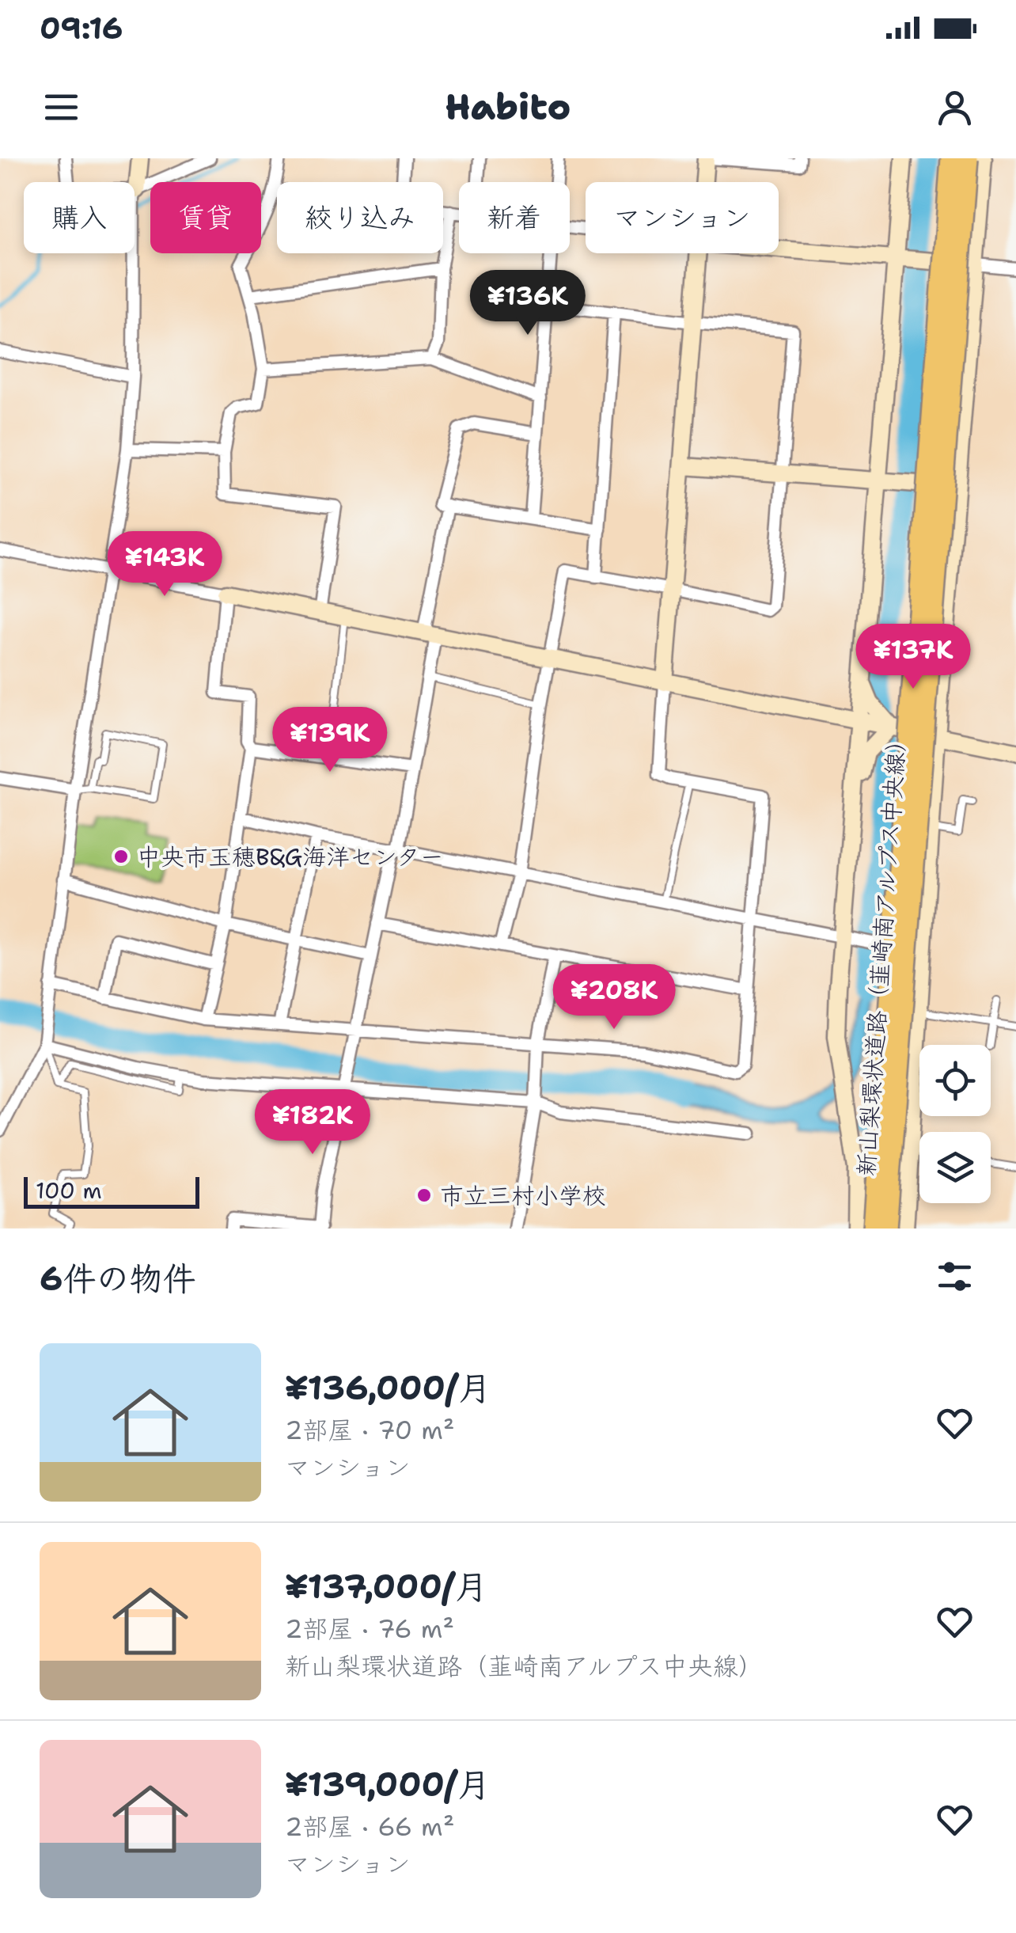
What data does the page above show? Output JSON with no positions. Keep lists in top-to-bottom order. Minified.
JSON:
{"streets":{"highway":["新山梨環状道路（韮崎南アルプス中央線）"]},"places":["中央市玉穂B&G海洋センター","市立三村小学校"],"scale_bar":"100 m","page":{"status":"09:16","header":"Habito","chip":["購入","賃貸","絞り込み","新着","マンション"],"price":["¥136K","¥143K","¥137K","¥139K","¥208K","¥182K"],"scale":"100 m","heading":"6件の物件","list":[{"name":"¥136,000/月","note":"2部屋 · 70 m² · マンション"},{"name":"¥137,000/月","note":"2部屋 · 76 m² · 新山梨環状道路（韮崎南アルプス中央線）"},{"name":"¥139,000/月","note":"2部屋 · 66 m² · マンション"}]}}
